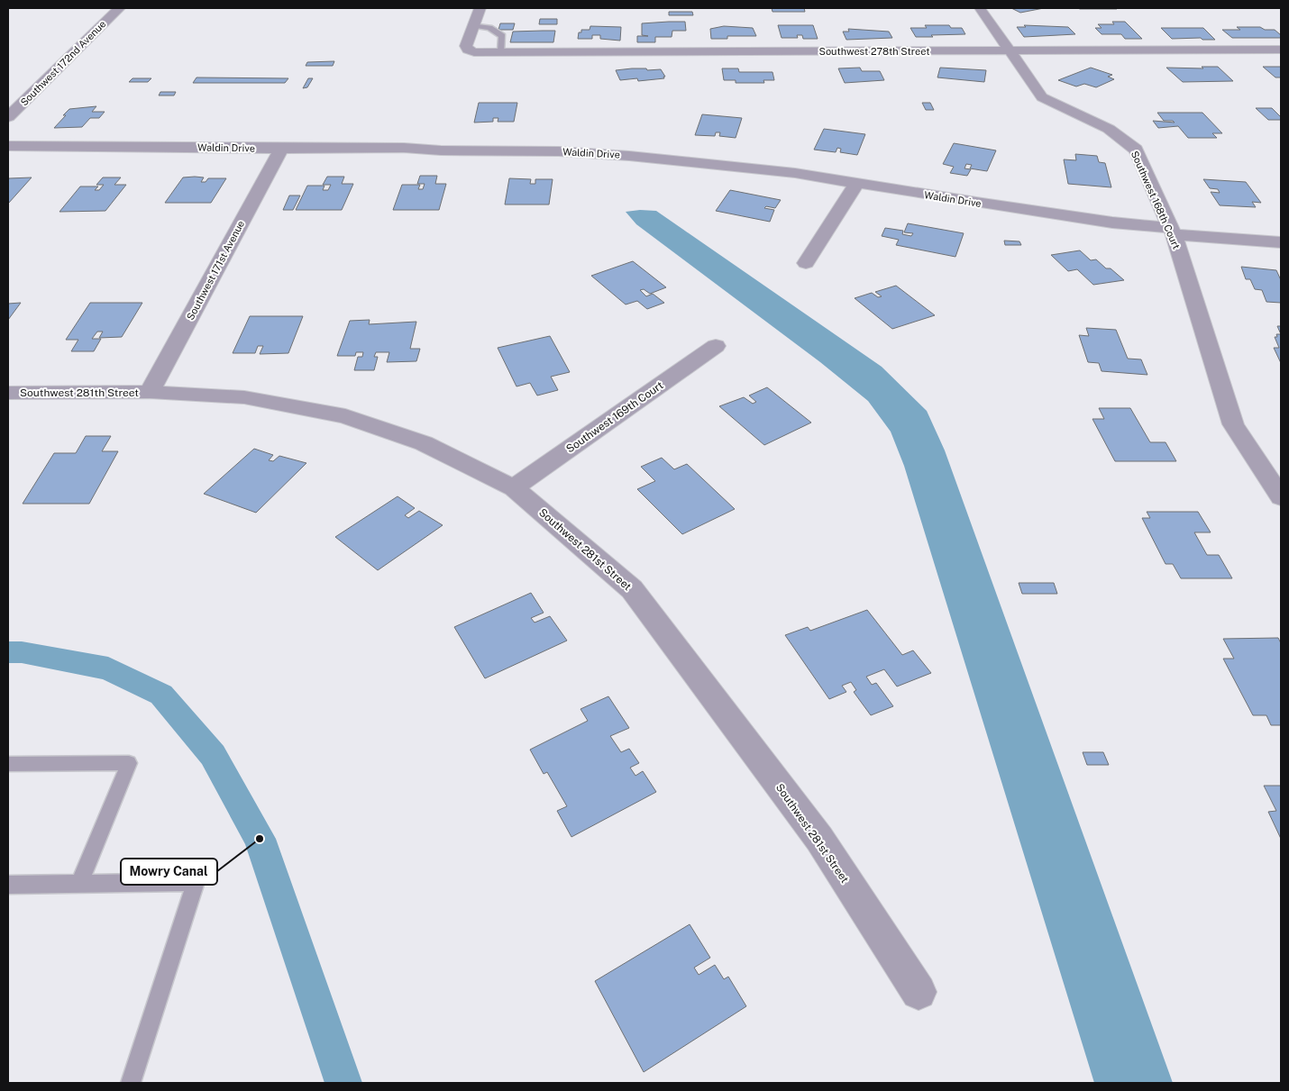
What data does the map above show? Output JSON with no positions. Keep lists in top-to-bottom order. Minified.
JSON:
{"streets":{"street":["Southwest 278th Street","Southwest 172nd Avenue","Waldin Drive","Southwest 168th Court","Southwest 171st Avenue","Southwest 281th Street","Southwest 169th Court","Southwest 281st Street"]},"crossings":[["Southwest 278th Street","Southwest 168th Court"],["Waldin Drive","Southwest 168th Court"],["Waldin Drive","Southwest 171st Avenue"],["Southwest 171st Avenue","Southwest 281th Street"],["Southwest 171st Avenue","Southwest 281st Street"],["Southwest 281th Street","Southwest 281st Street"],["Southwest 169th Court","Southwest 281st Street"]],"places":["Mowry Canal"]}
